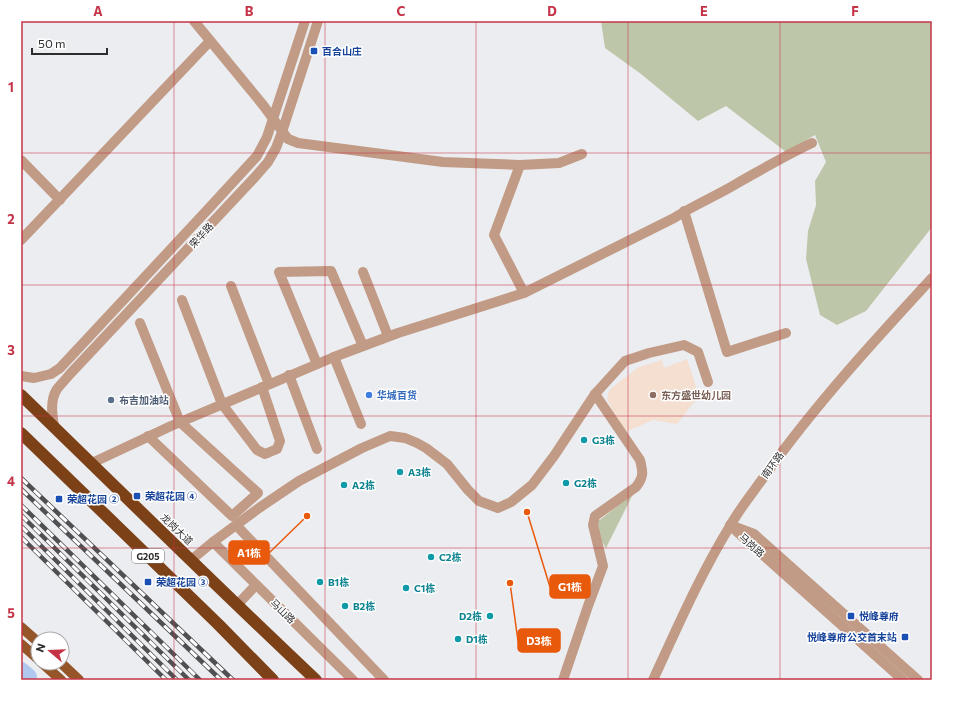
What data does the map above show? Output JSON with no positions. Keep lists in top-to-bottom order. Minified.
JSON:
{"streets":{"highway":["龙岗大道","G205"],"street":["荣华路","南环路","马岗路","马山路"]},"crossings":[["荣华路","龙岗大道"],["南环路","马岗路"]],"places":{"transit":["百合山庄","荣超花园 ④","荣超花园 ②","荣超花园 ③","悦峰尊府","悦峰尊府公交首末站"],"other":["华城百货","东方盛世幼儿园","布吉加油站","G3栋","A3栋","G2栋","A2栋","G1栋","A1栋","C2栋","B1栋","D3栋","C1栋","B2栋","D2栋","D1栋"]},"scale_bar":"50 m","north":"left","grid":{"columns":["A","B","C","D","E","F"],"rows":["1","2","3","4","5"]}}
